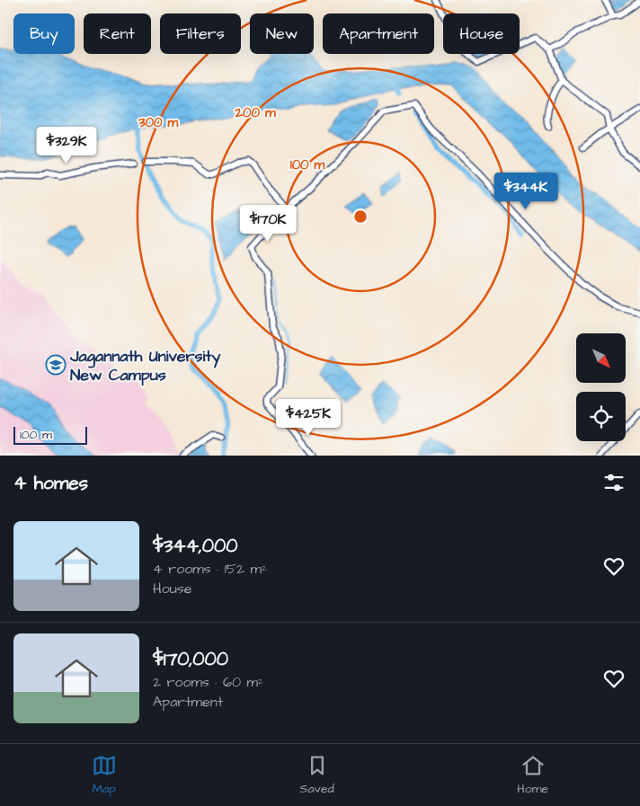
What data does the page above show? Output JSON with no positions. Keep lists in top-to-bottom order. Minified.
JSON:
{"places":{"school or university":["Jagannath University New Campus"]},"scale_bar":"100 m","north":"bottom right","page":{"chip":["Buy","Rent","Filters","New","Apartment","House"],"price":["$329K","$344K","$170K","$425K"],"scale":"100 m","heading":"4 homes","list":[{"name":"$344,000","note":"4 rooms · 152 m² · House"},{"name":"$170,000","note":"2 rooms · 60 m² · Apartment"}],"tabs":["Map","Saved","Home"]},"rings":["200 m","300 m","100 m"]}
